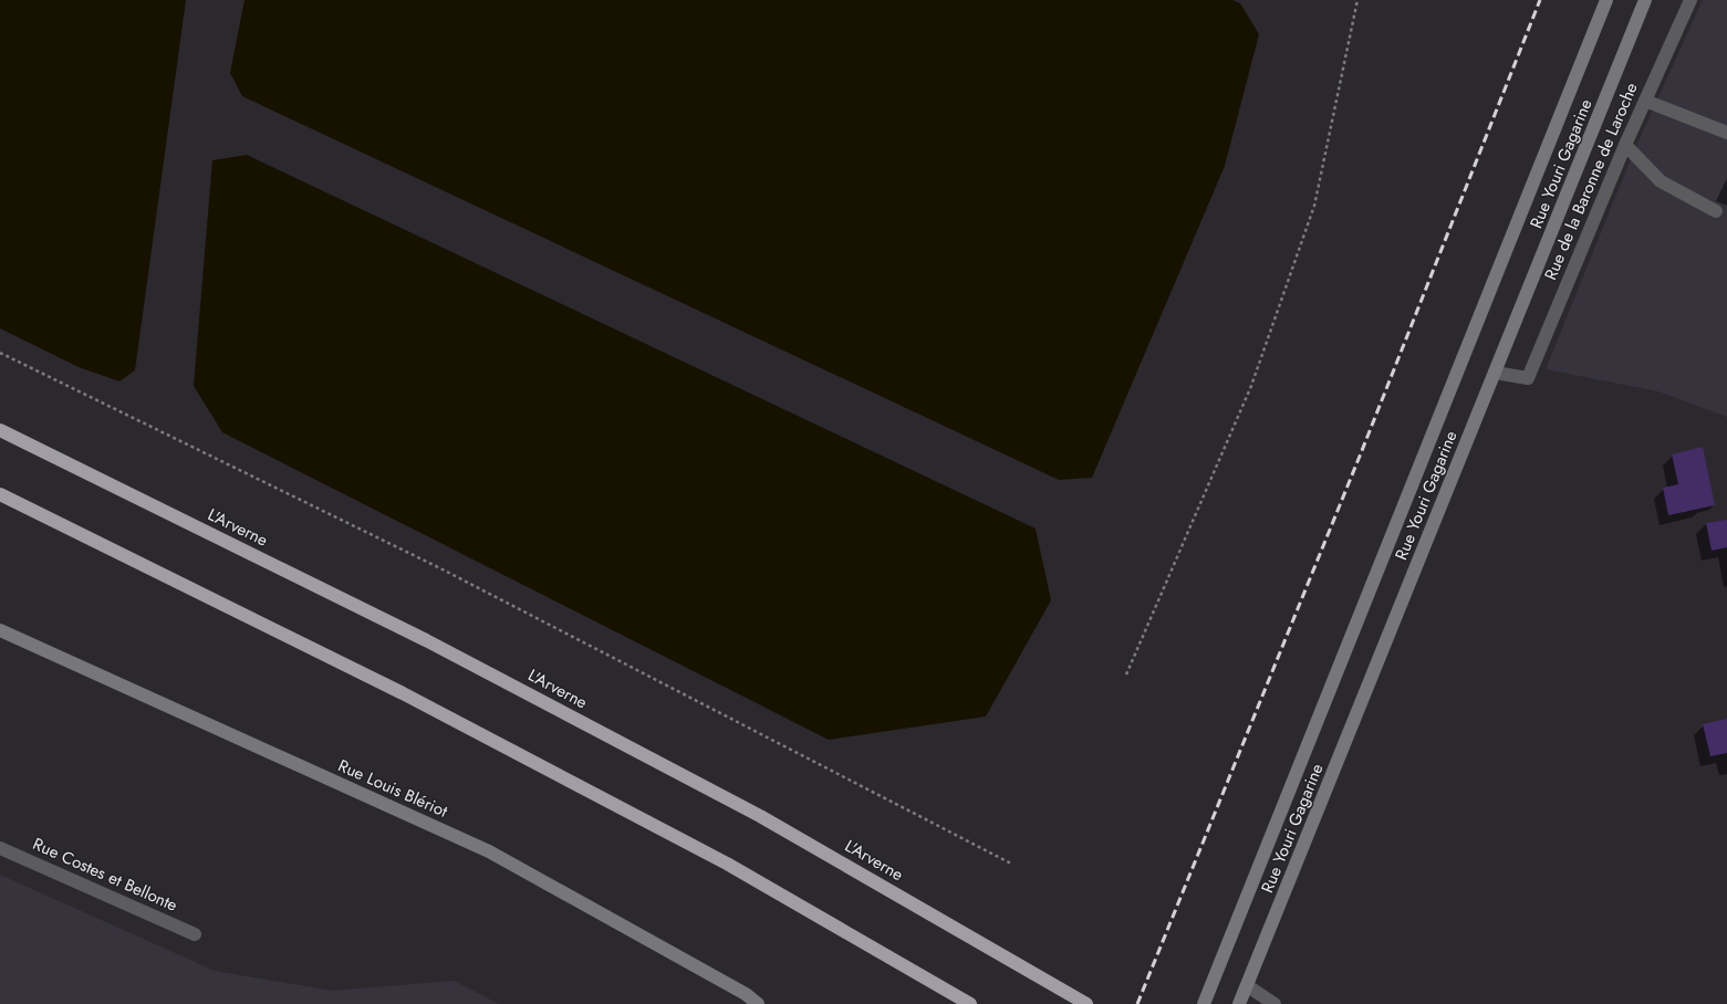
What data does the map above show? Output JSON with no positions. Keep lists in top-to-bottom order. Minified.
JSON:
{"streets":{"highway":["L'Arverne"],"main road":["Rue Youri Gagarine","Rue Louis Blériot"],"street":["Rue de la Baronne de Laroche","Rue Costes et Bellonte"]},"crossings":[["Rue Youri Gagarine","Rue de la Baronne de Laroche"]]}
